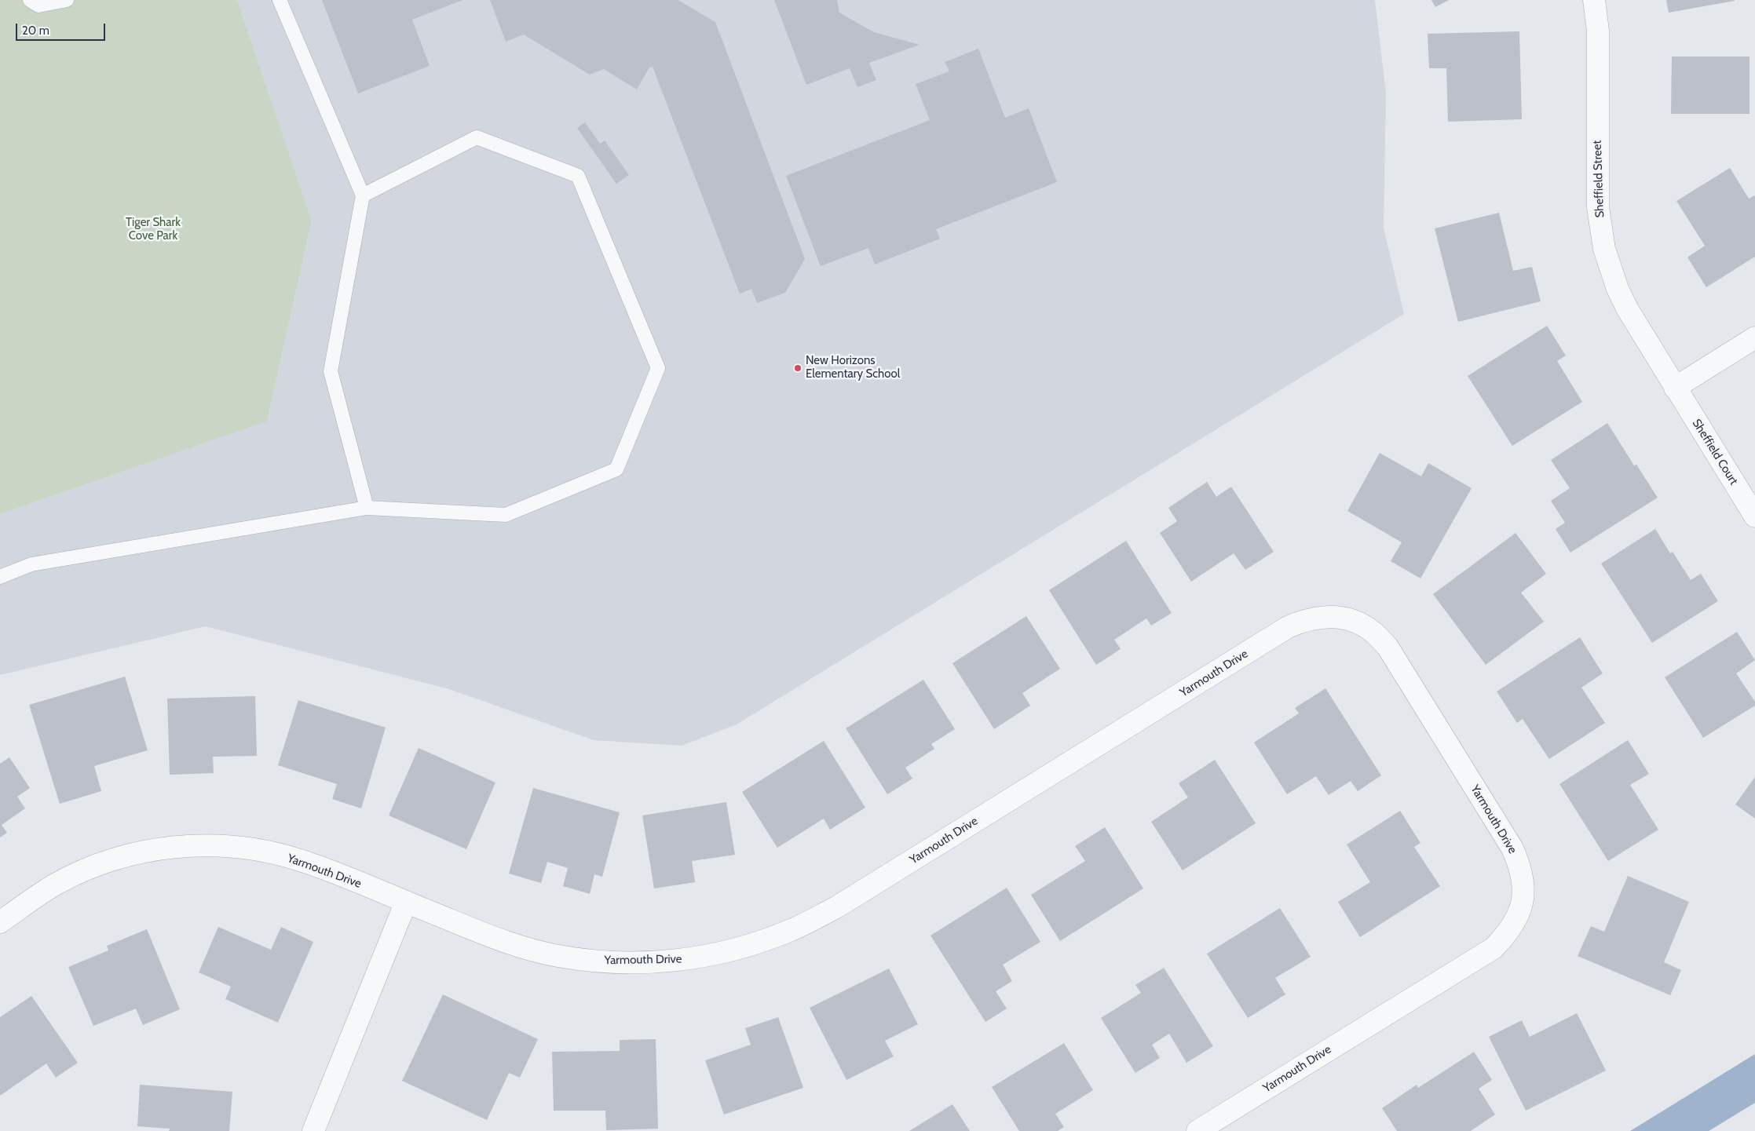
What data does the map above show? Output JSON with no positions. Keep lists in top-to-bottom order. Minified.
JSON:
{"streets":{"street":["Sheffield Street","Sheffield Court","Yarmouth Drive"]},"crossings":[["Sheffield Street","Sheffield Court"]],"parks":["Tiger Shark Cove Park"],"places":["New Horizons Elementary School"],"scale_bar":"20 m"}
